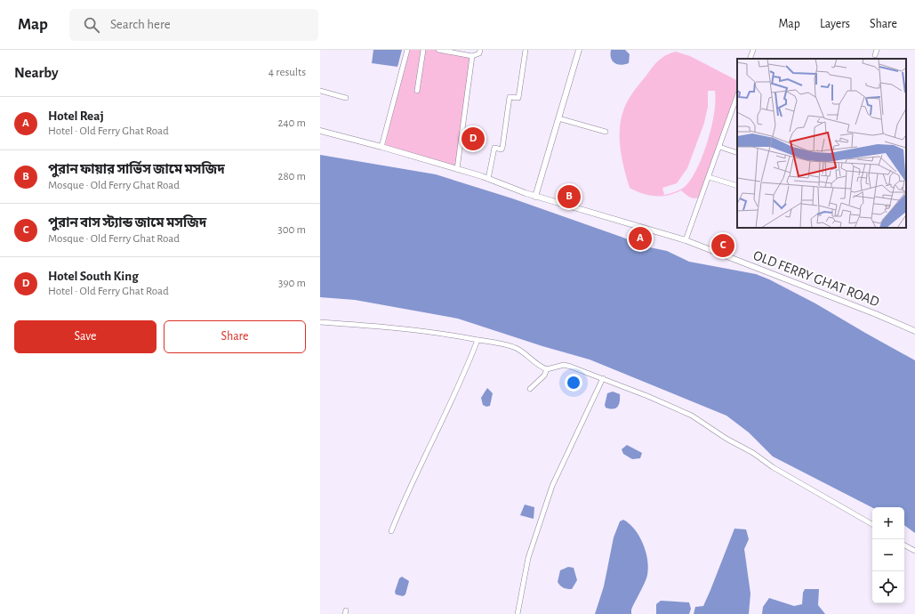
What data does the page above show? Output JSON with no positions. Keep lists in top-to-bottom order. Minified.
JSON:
{"streets":{"street":["OLD FERRY GHAT ROAD"]},"page":{"header":"Map","search":"Search here","nav":["Map","Layers","Share"],"heading":["Nearby","4 results"],"list":[{"mark":"A","name":"Hotel Reaj","note":"Hotel · Old Ferry Ghat Road","value":"240 m"},{"mark":"B","name":"পুরান ফায়ার সার্ভিস জামে মসজিদ","note":"Mosque · Old Ferry Ghat Road","value":"280 m"},{"mark":"C","name":"পুরান বাস স্ট্যান্ড জামে মসজিদ","note":"Mosque · Old Ferry Ghat Road","value":"300 m"},{"mark":"D","name":"Hotel South King","note":"Hotel · Old Ferry Ghat Road","value":"390 m"}],"pins":["D","B","A","C"],"buttons":["Save","Share"],"map_buttons":["+","−"]}}
